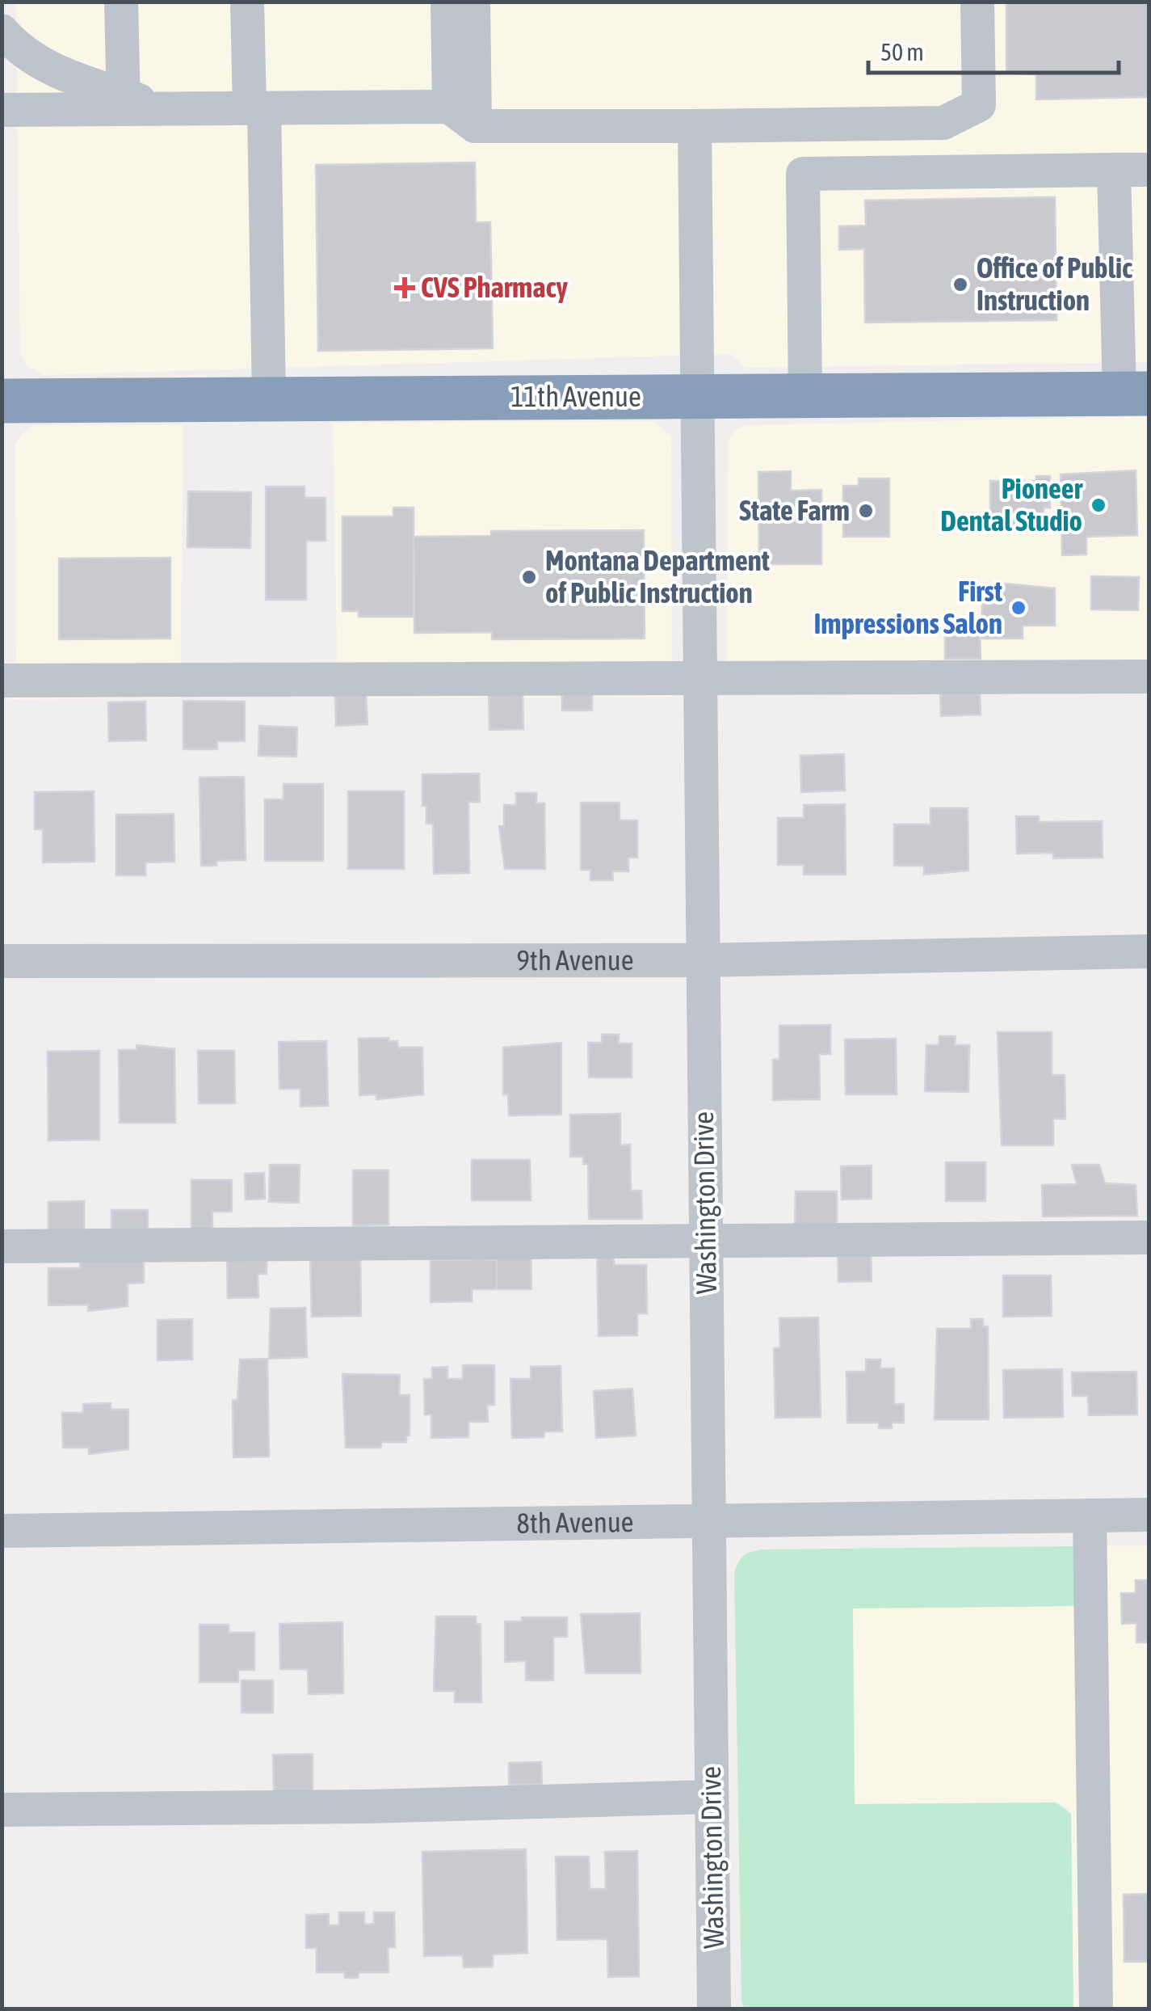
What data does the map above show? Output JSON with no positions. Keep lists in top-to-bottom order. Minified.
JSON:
{"streets":{"highway":["11th Avenue"],"street":["9th Avenue","Washington Drive","8th Avenue"]},"crossings":[["11th Avenue","Washington Drive"],["9th Avenue","Washington Drive"],["Washington Drive","8th Avenue"]],"places":{"other":["Office of Public Instruction","Pioneer Dental Studio","State Farm","Montana Department of Public Instruction","First Impressions Salon"],"health":["CVS Pharmacy"]},"scale_bar":"50 m"}
